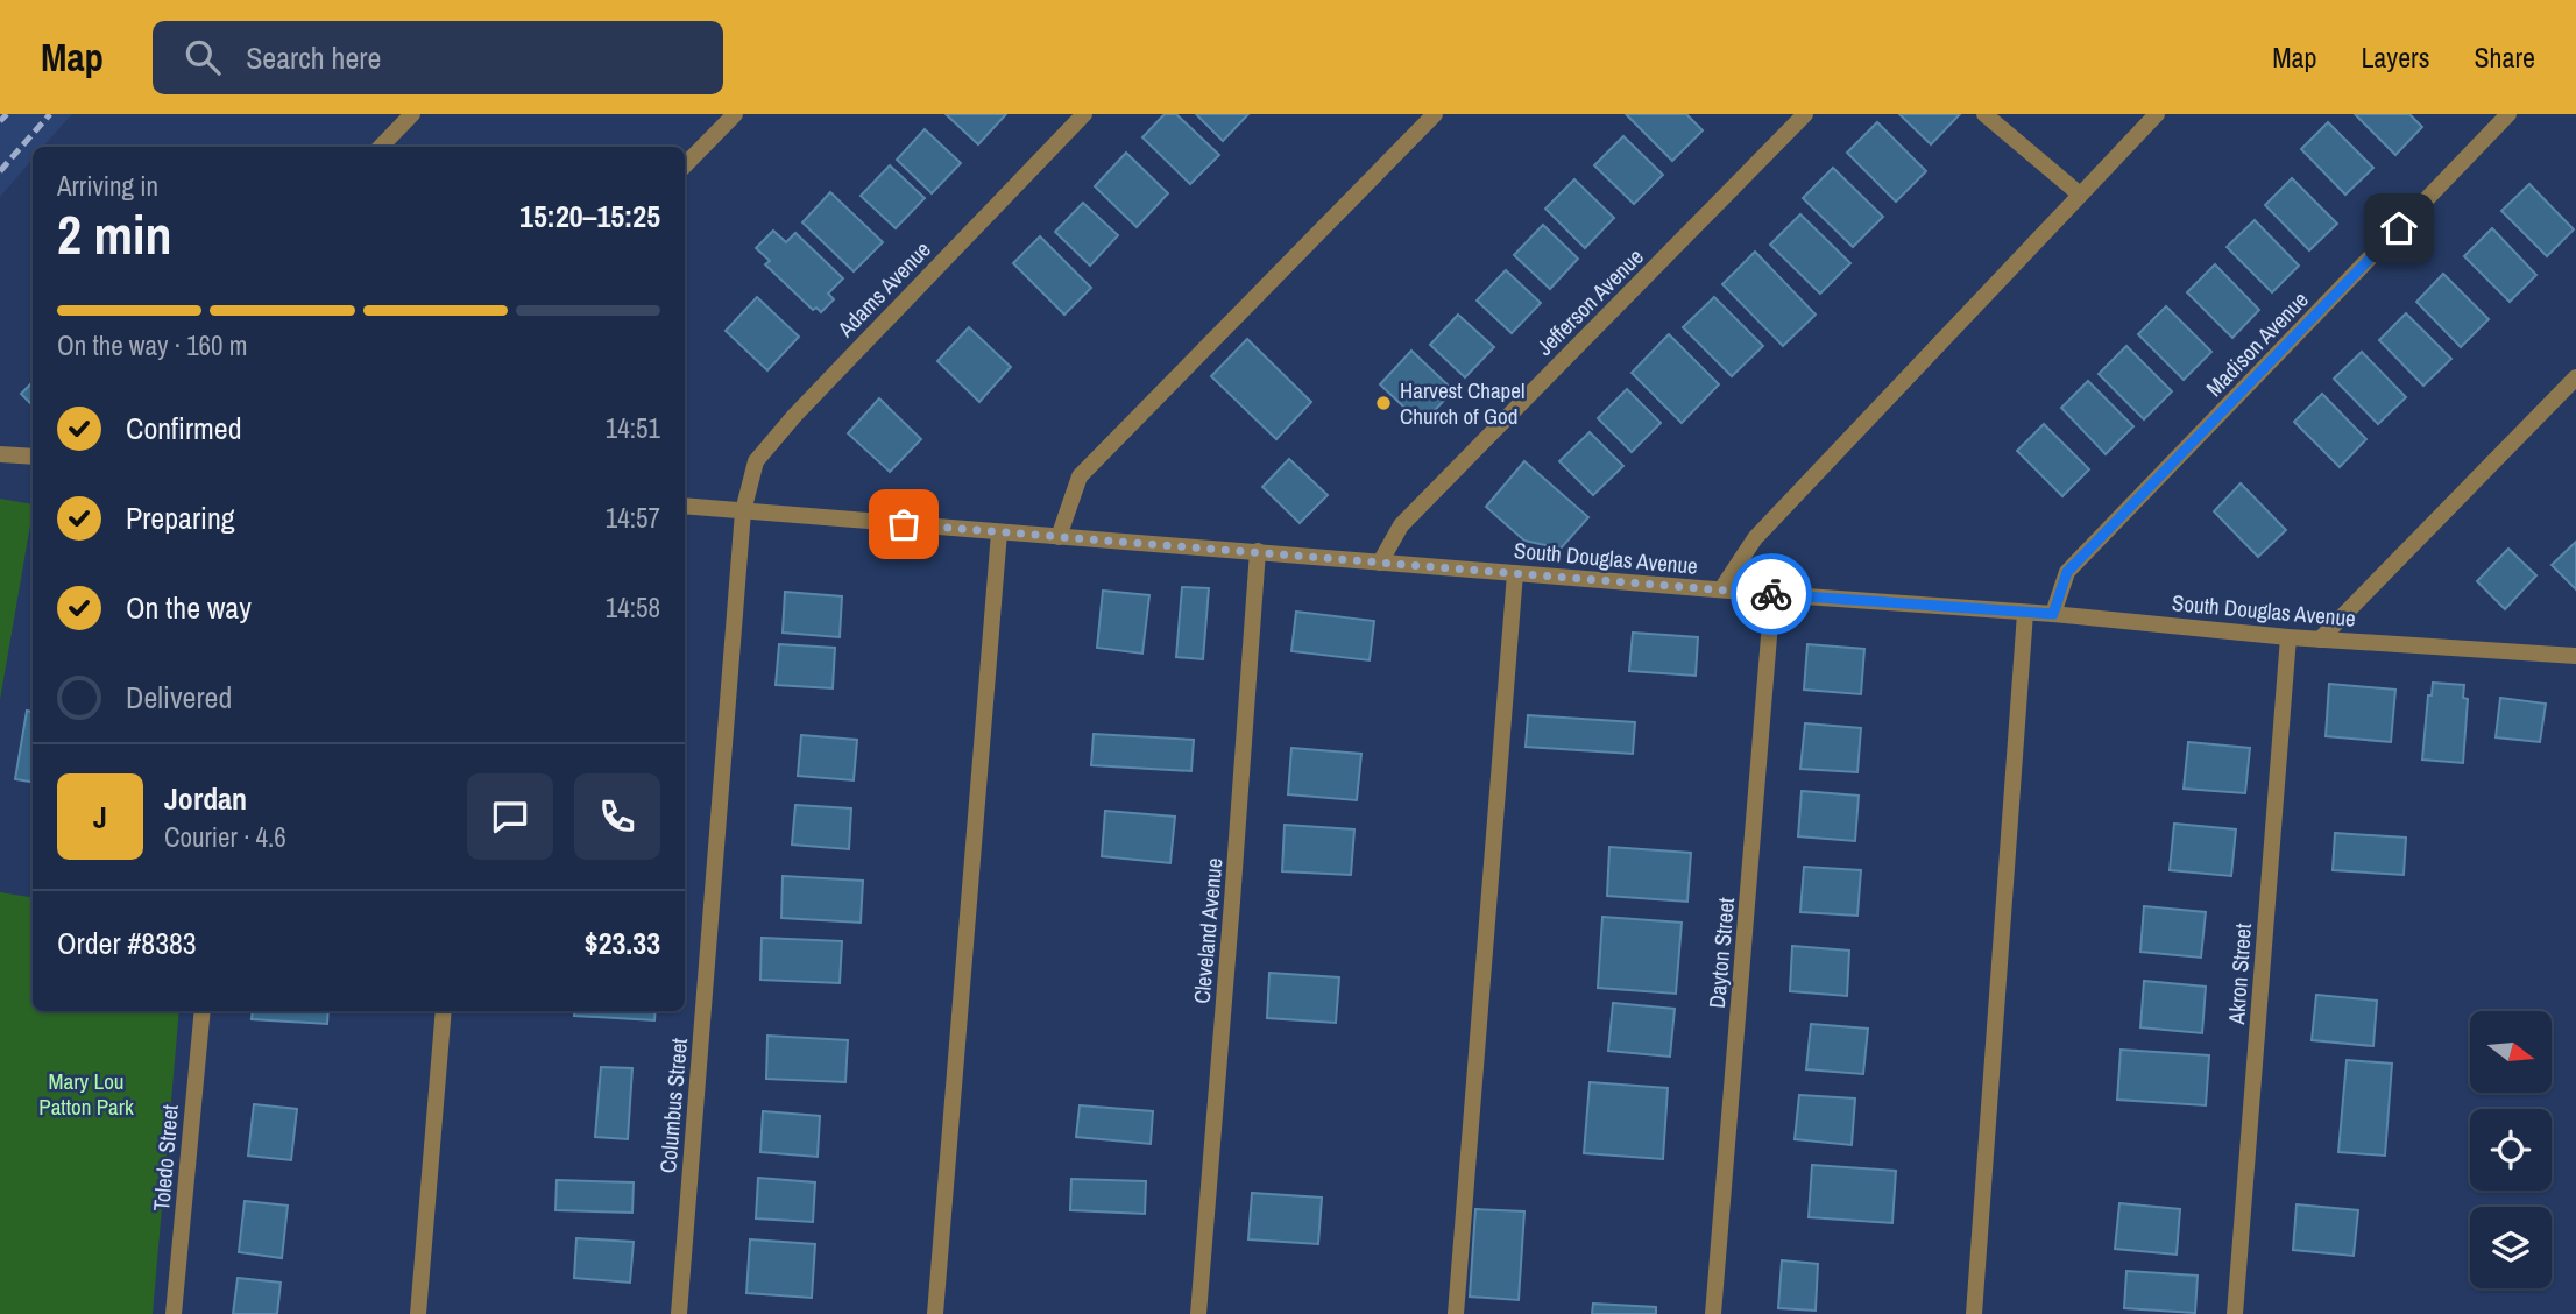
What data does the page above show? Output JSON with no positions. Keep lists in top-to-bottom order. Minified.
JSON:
{"streets":{"street":["Adams Avenue","Jefferson Avenue","Madison Avenue","South Douglas Avenue","Cleveland Avenue","Dayton Street","Akron Street","Columbus Street","Toledo Street"]},"crossings":[["Adams Avenue","South Douglas Avenue"],["Adams Avenue","Columbus Street"],["Jefferson Avenue","South Douglas Avenue"],["Madison Avenue","South Douglas Avenue"],["South Douglas Avenue","Cleveland Avenue"],["South Douglas Avenue","Dayton Street"],["South Douglas Avenue","Akron Street"],["South Douglas Avenue","Columbus Street"]],"parks":["Mary Lou Patton Park"],"places":["Harvest Chapel Church of God"],"north":"right","page":{"header":"Map","search":"Search here","nav":["Map","Layers","Share"],"heading":["2 min","Arriving in","15:20–15:25"],"panel":["Jordan","Courier · 4.6","Order #8383","$23.33"],"bar":"On the way · 160 m","list":[["Confirmed","14:51"],["Preparing","14:57"],["On the way","14:58"],"Delivered"],"round":"J"}}
